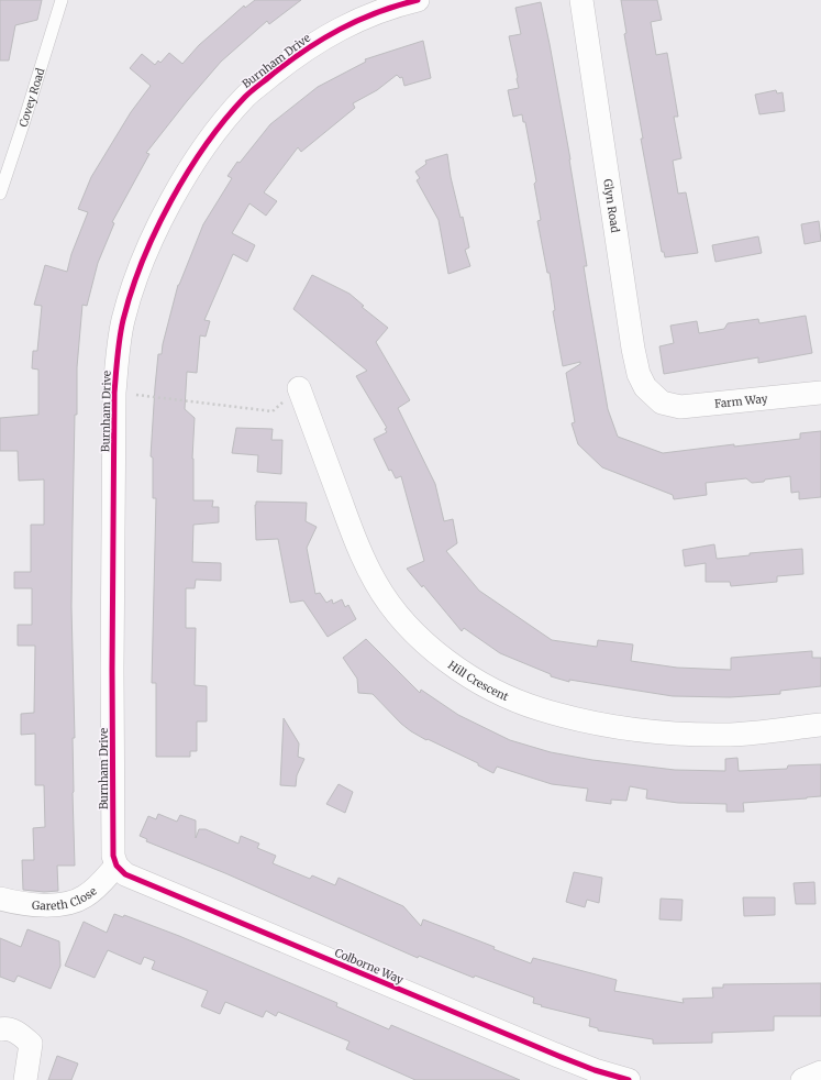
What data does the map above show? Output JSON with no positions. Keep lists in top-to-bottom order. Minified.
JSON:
{"streets":{"street":["Burnham Drive","Glyn Road","Farm Way","Hill Crescent","Gareth Close","Colborne Way"],"lane":["Covey Road"]},"crossings":[["Burnham Drive","Gareth Close"],["Burnham Drive","Colborne Way"],["Glyn Road","Farm Way"],["Gareth Close","Colborne Way"]]}
